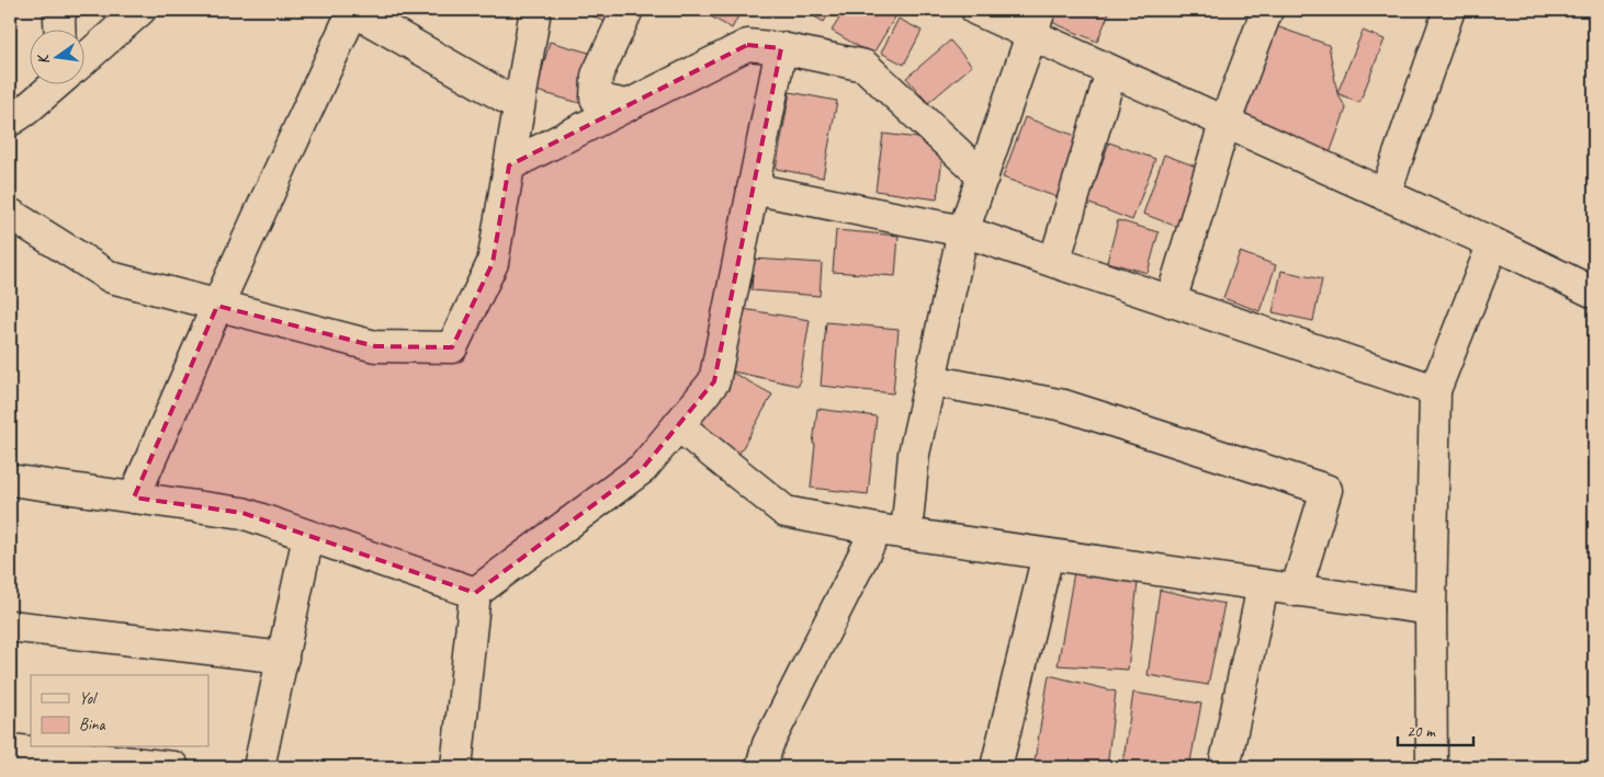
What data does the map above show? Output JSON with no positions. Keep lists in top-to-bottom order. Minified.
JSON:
{"legend":["Yol","Bina"],"scale_bar":"20 m","north":"left"}
